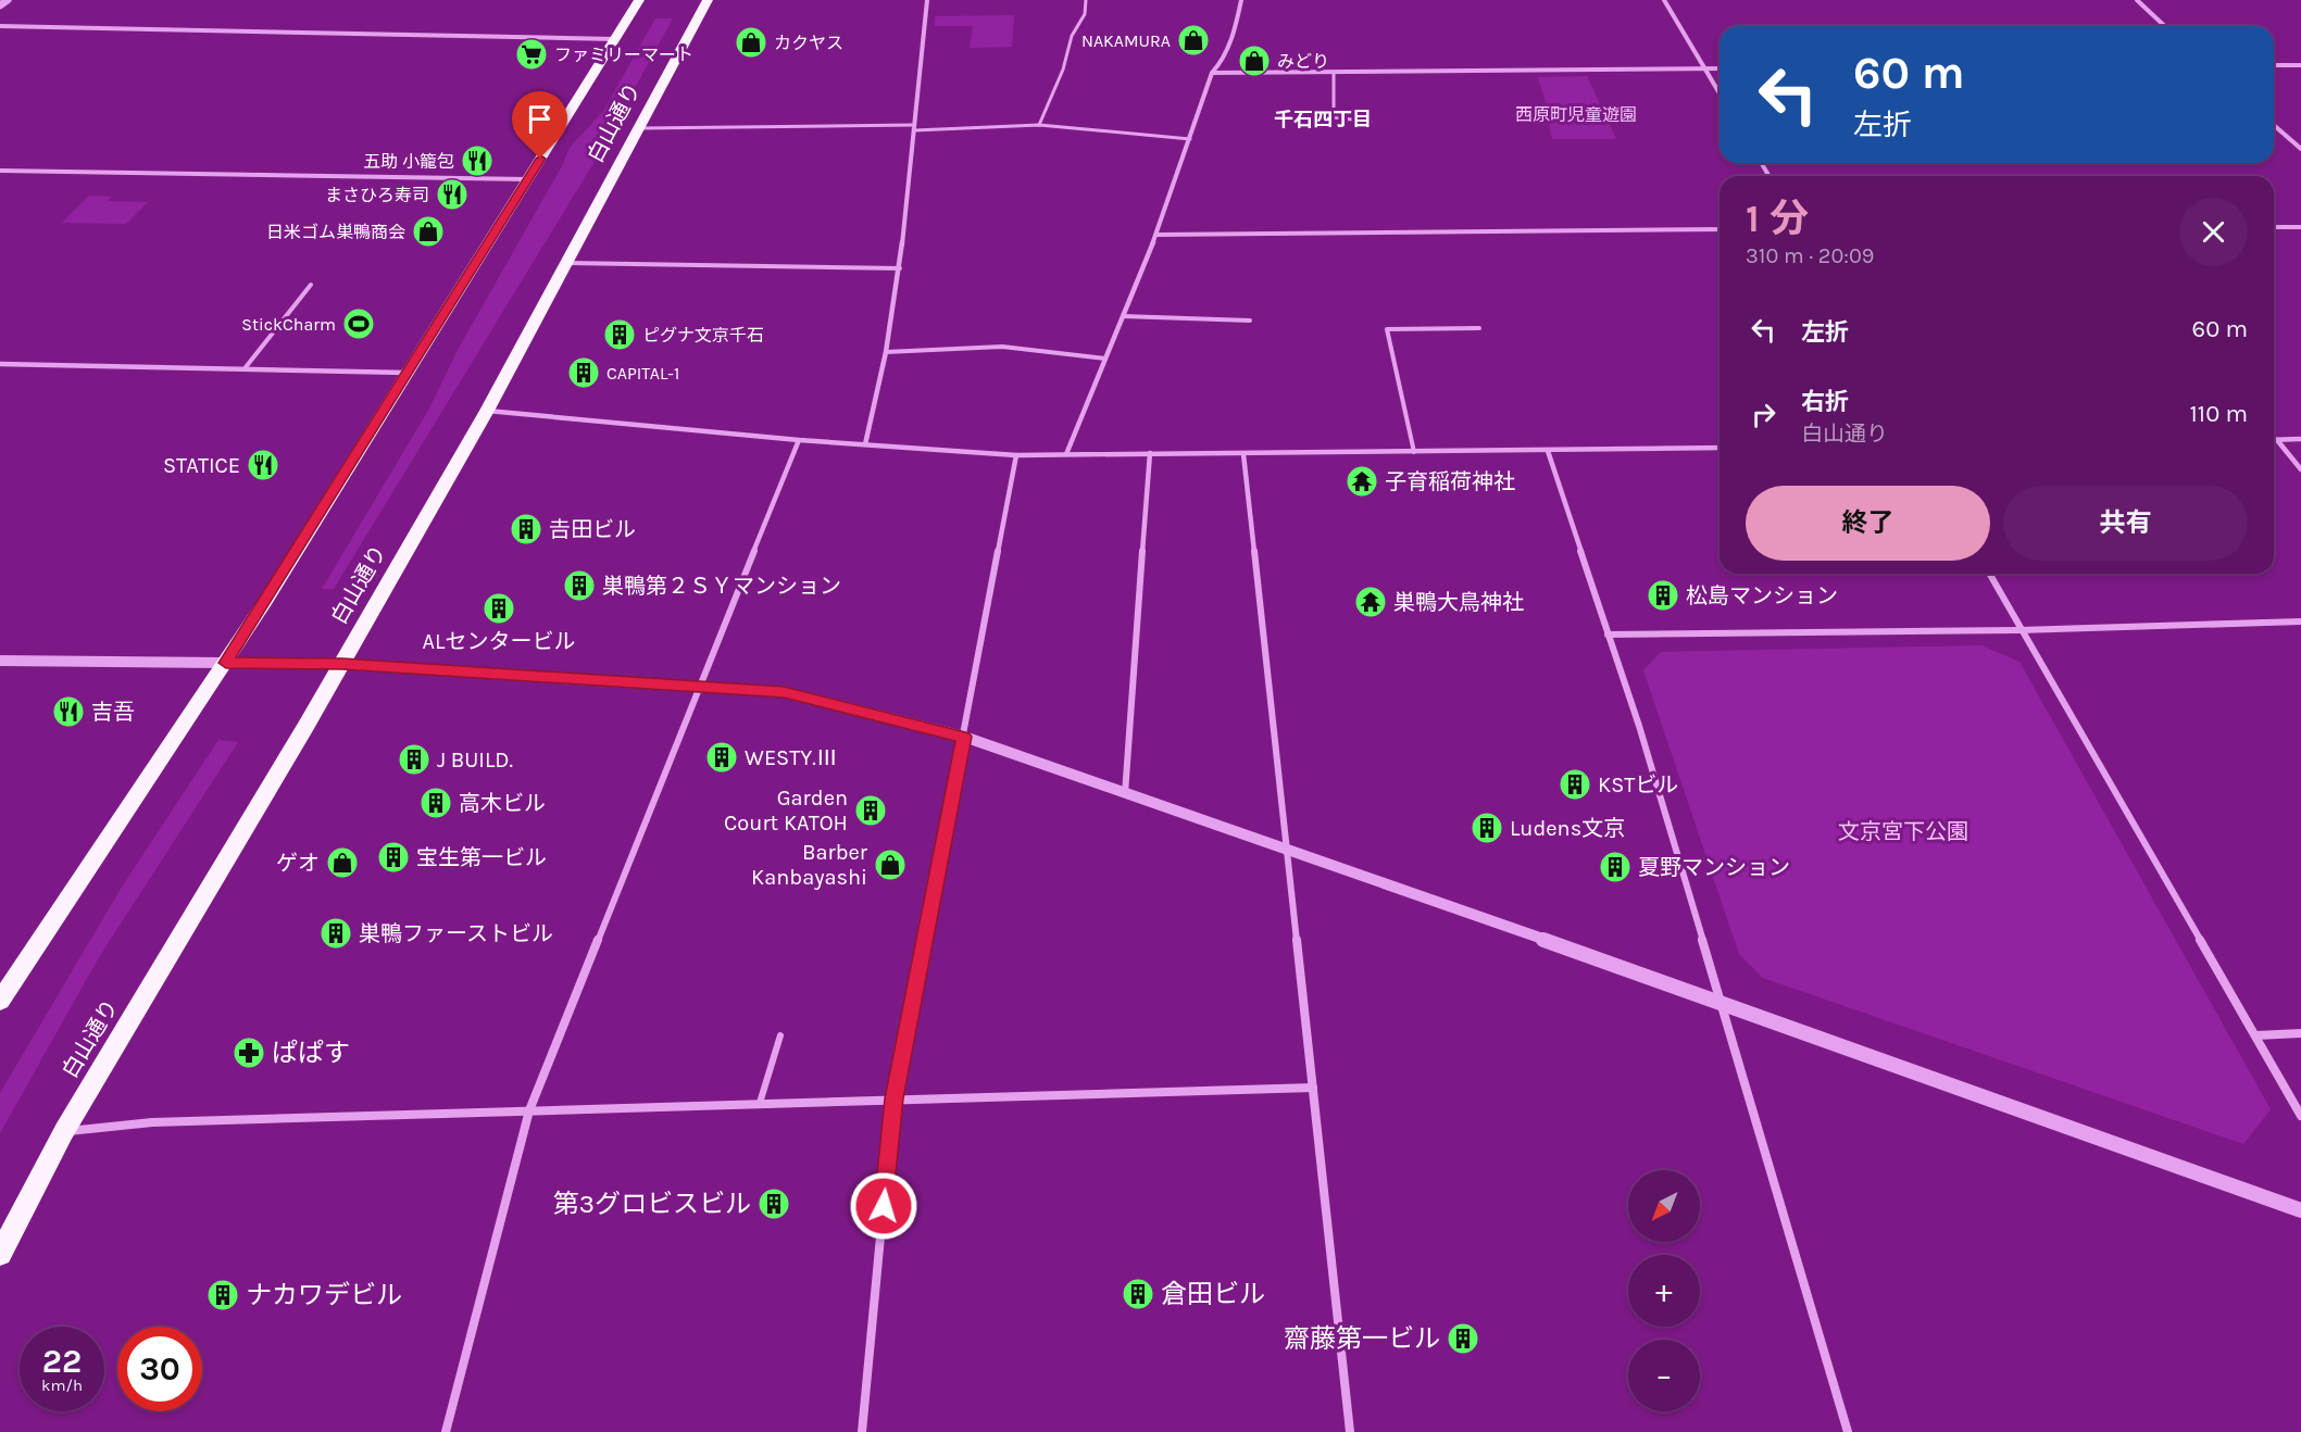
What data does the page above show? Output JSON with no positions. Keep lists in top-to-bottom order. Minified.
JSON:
{"streets":{"highway":["白山通り"]},"districts":["千石四丁目"],"parks":["西原町児童遊園","文京宮下公園"],"places":{"shop":["NAKAMURA","カクヤス","みどり","日米ゴム巣鴨商会","ゲオ","Barber Kanbayashi"],"supermarket":["ファミリーマート"],"restaurant":["五助 小籠包","まさひろ寿司","STATICE","吉吾"],"sports":["StickCharm"],"building":["ピグナ文京千石","CAPITAL-1","𠮷田ビル","巣鴨第２ＳＹマンション","松島マンション","ALセンタービル","WESTY.Ⅲ","J BUILD.","KSTビル","高木ビル","Garden Court KATOH","Ludens文京","宝生第一ビル","夏野マンション","巣鴨ファーストビル","第3グロビスビル","倉田ビル","ナカワデビル","齋藤第一ビル"],"temple":["子育稲荷神社","巣鴨大鳥神社"],"pharmacy":["ぱぱす"]},"north":"bottom left","page":{"turn":["60 m","左折"],"heading":["1 分","310 m · 20:09"],"list":[{"name":"左折","value":"60 m"},{"name":"右折","note":"白山通り","value":"110 m"}],"buttons":["終了","共有"],"map_buttons":["+","−"],"speed":"22 km/h","limit":"30"}}
